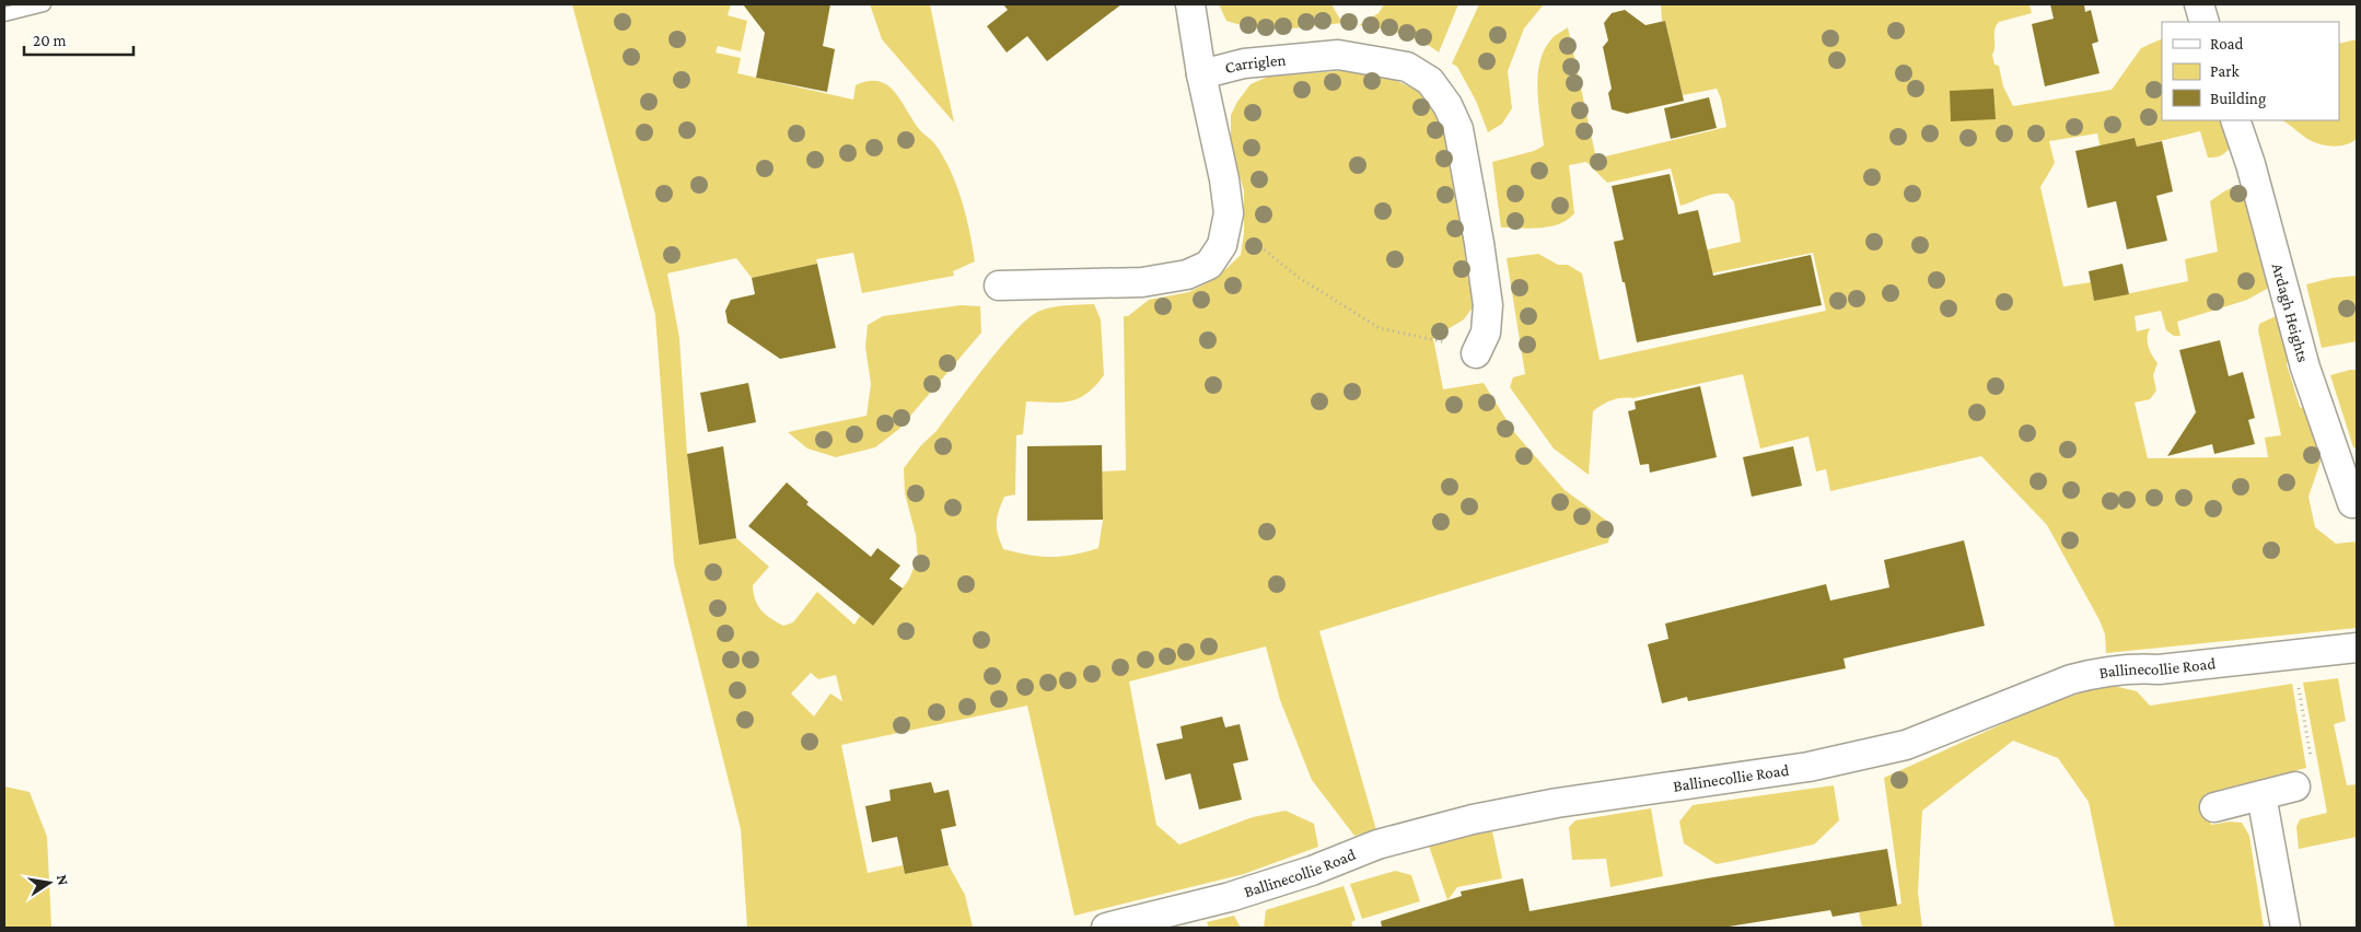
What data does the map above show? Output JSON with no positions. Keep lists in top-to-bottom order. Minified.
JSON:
{"streets":{"street":["Carriglen","Ardagh Heights","Ballinecollie Road"]},"legend":["Road","Park","Building"],"scale_bar":"20 m","north":"right"}
